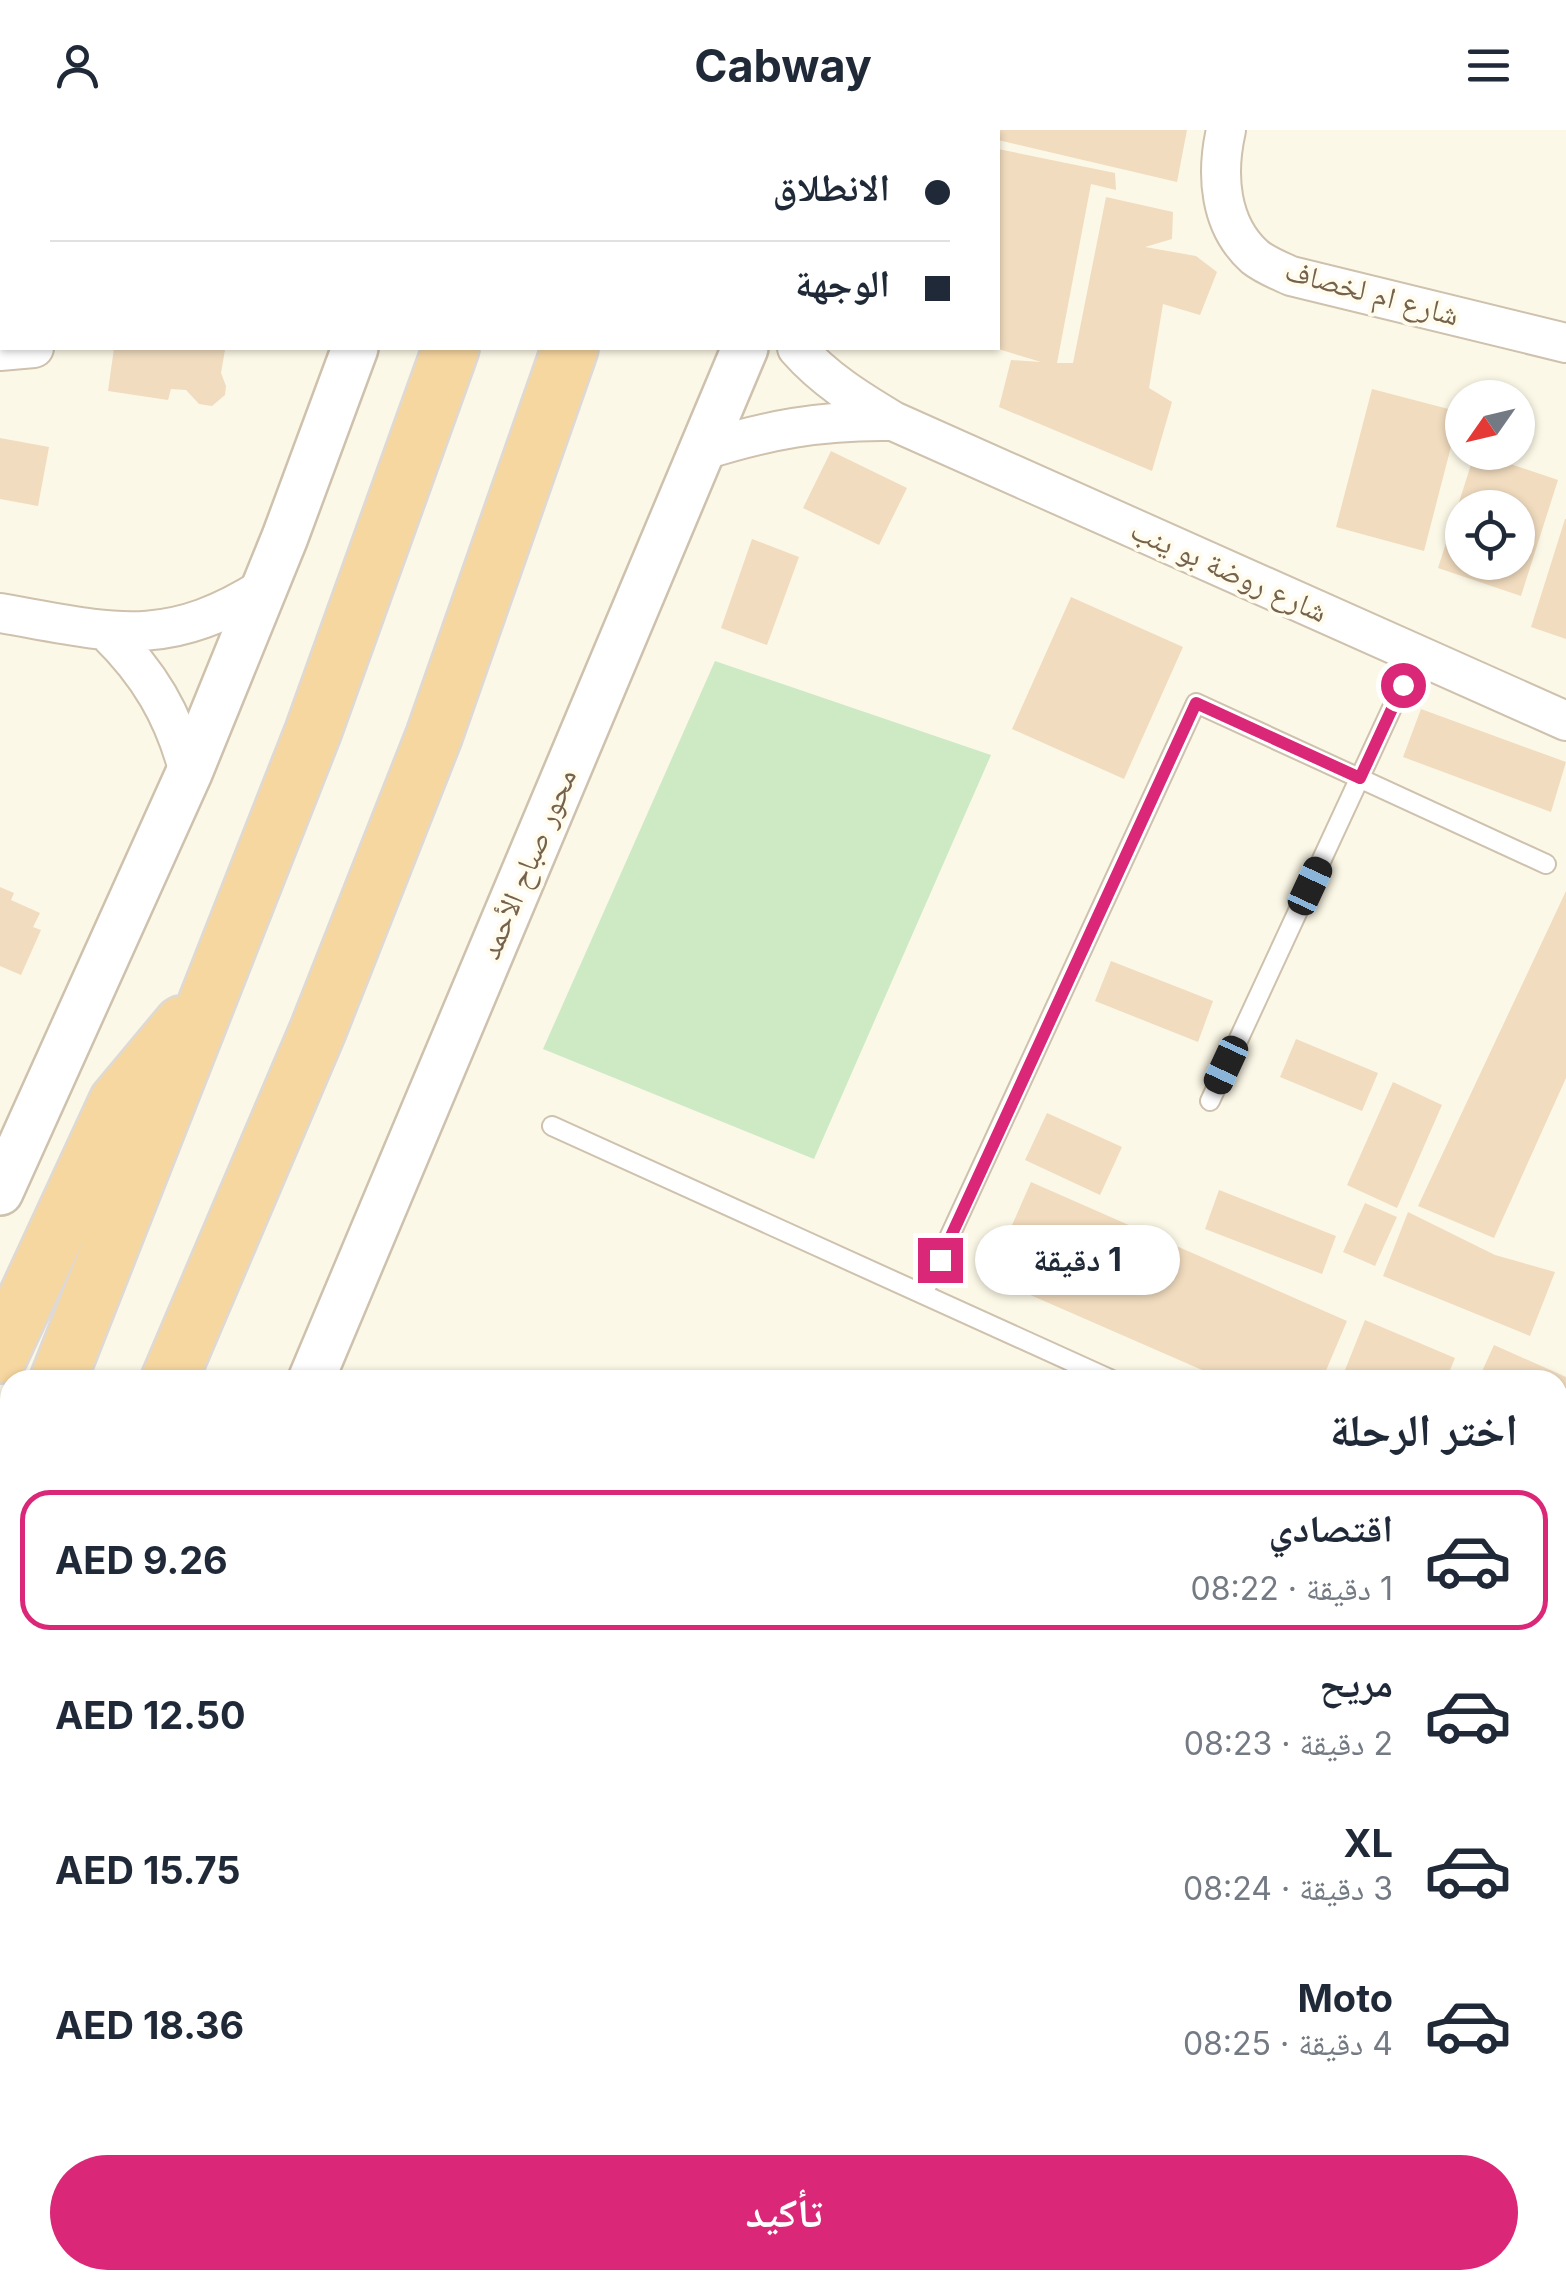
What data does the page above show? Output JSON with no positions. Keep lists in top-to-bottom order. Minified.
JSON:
{"streets":{"street":["شارع ام لخصاف","شارع روضة بو ينب","محور صباح الأحمد"]},"crossings":[["شارع روضة بو ينب","محور صباح الأحمد"]],"north":"bottom left","page":{"header":"Cabway","banner":["الانطلاق","الوجهة"],"bubble":"1 دقيقة","heading":"اختر الرحلة","list":[{"name":"اقتصادي","note":"1 دقيقة · 08:22","value":"AED 9.26"},{"name":"مريح","note":"2 دقيقة · 08:23","value":"AED 12.50"},{"name":"XL","note":"3 دقيقة · 08:24","value":"AED 15.75"},{"name":"Moto","note":"4 دقيقة · 08:25","value":"AED 18.36"}],"buttons":"تأكيد"}}
